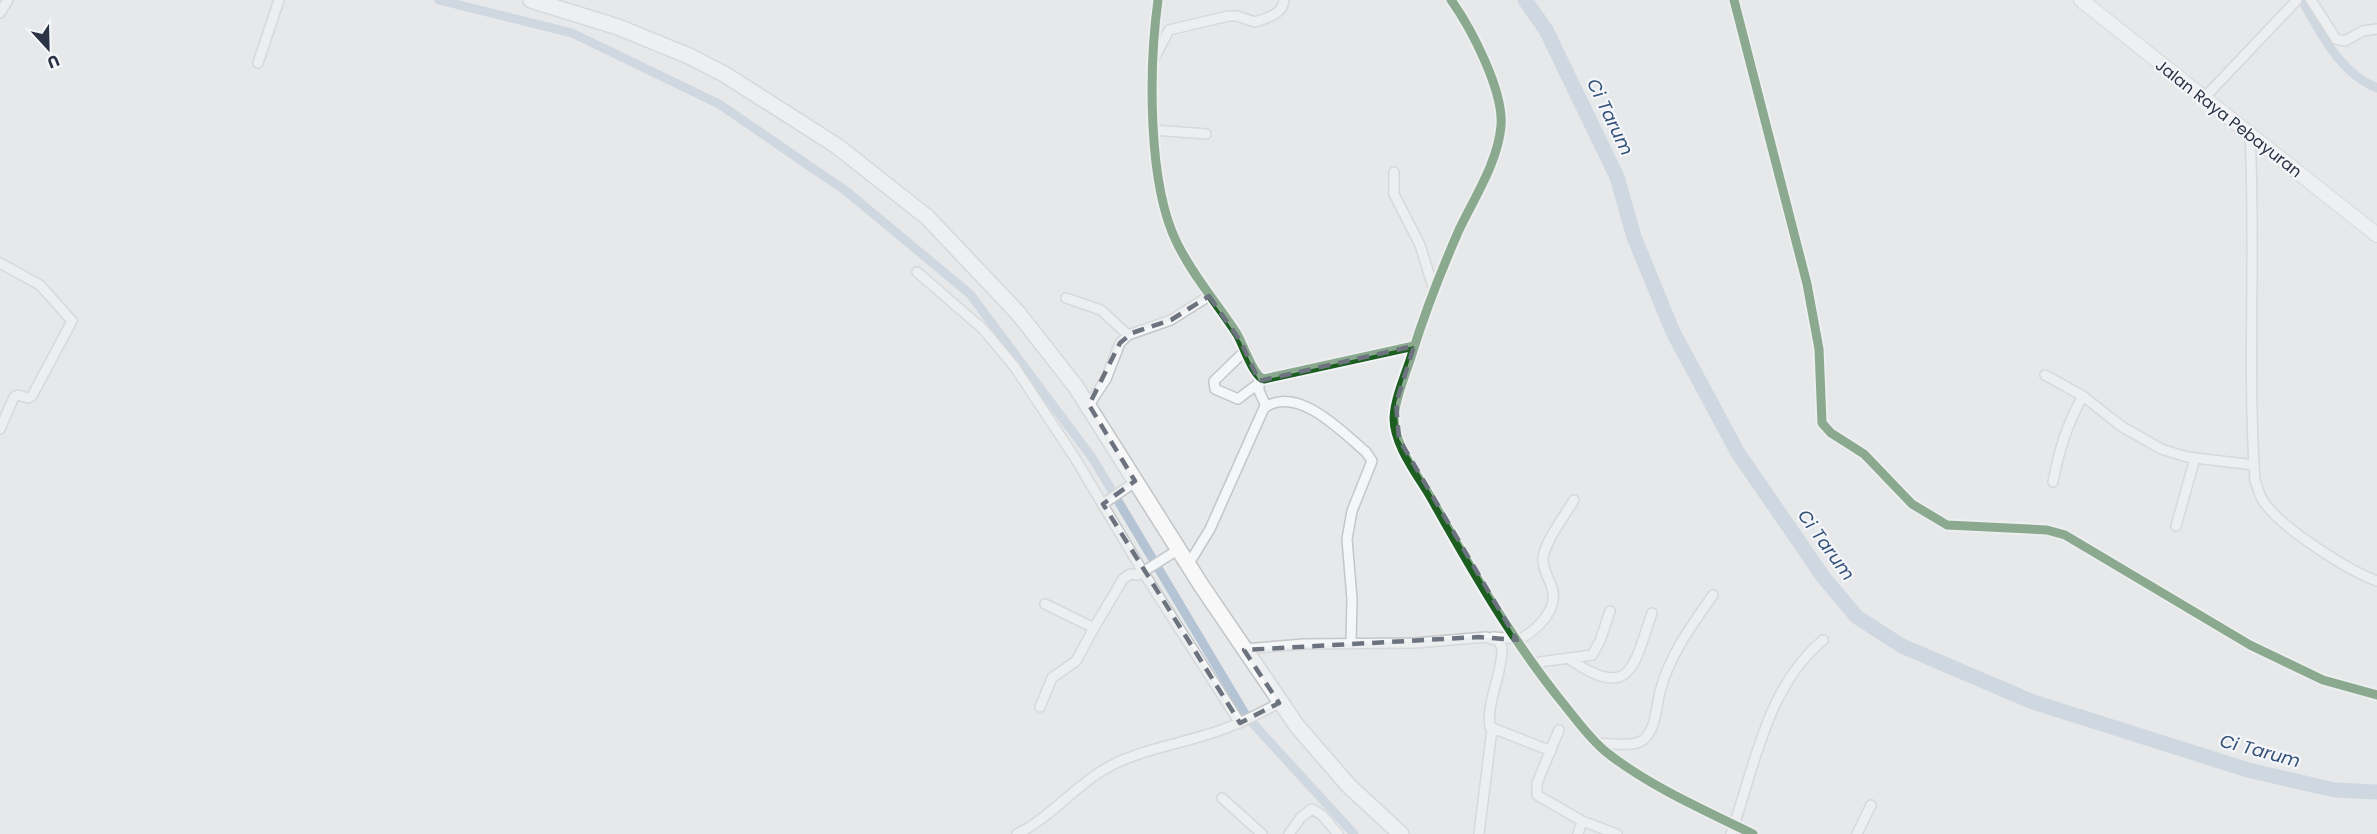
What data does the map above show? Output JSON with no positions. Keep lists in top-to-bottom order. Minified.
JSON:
{"streets":{"main road":["Jalan Raya Pebayuran"]},"water":["Ci Tarum"],"north":"bottom"}
